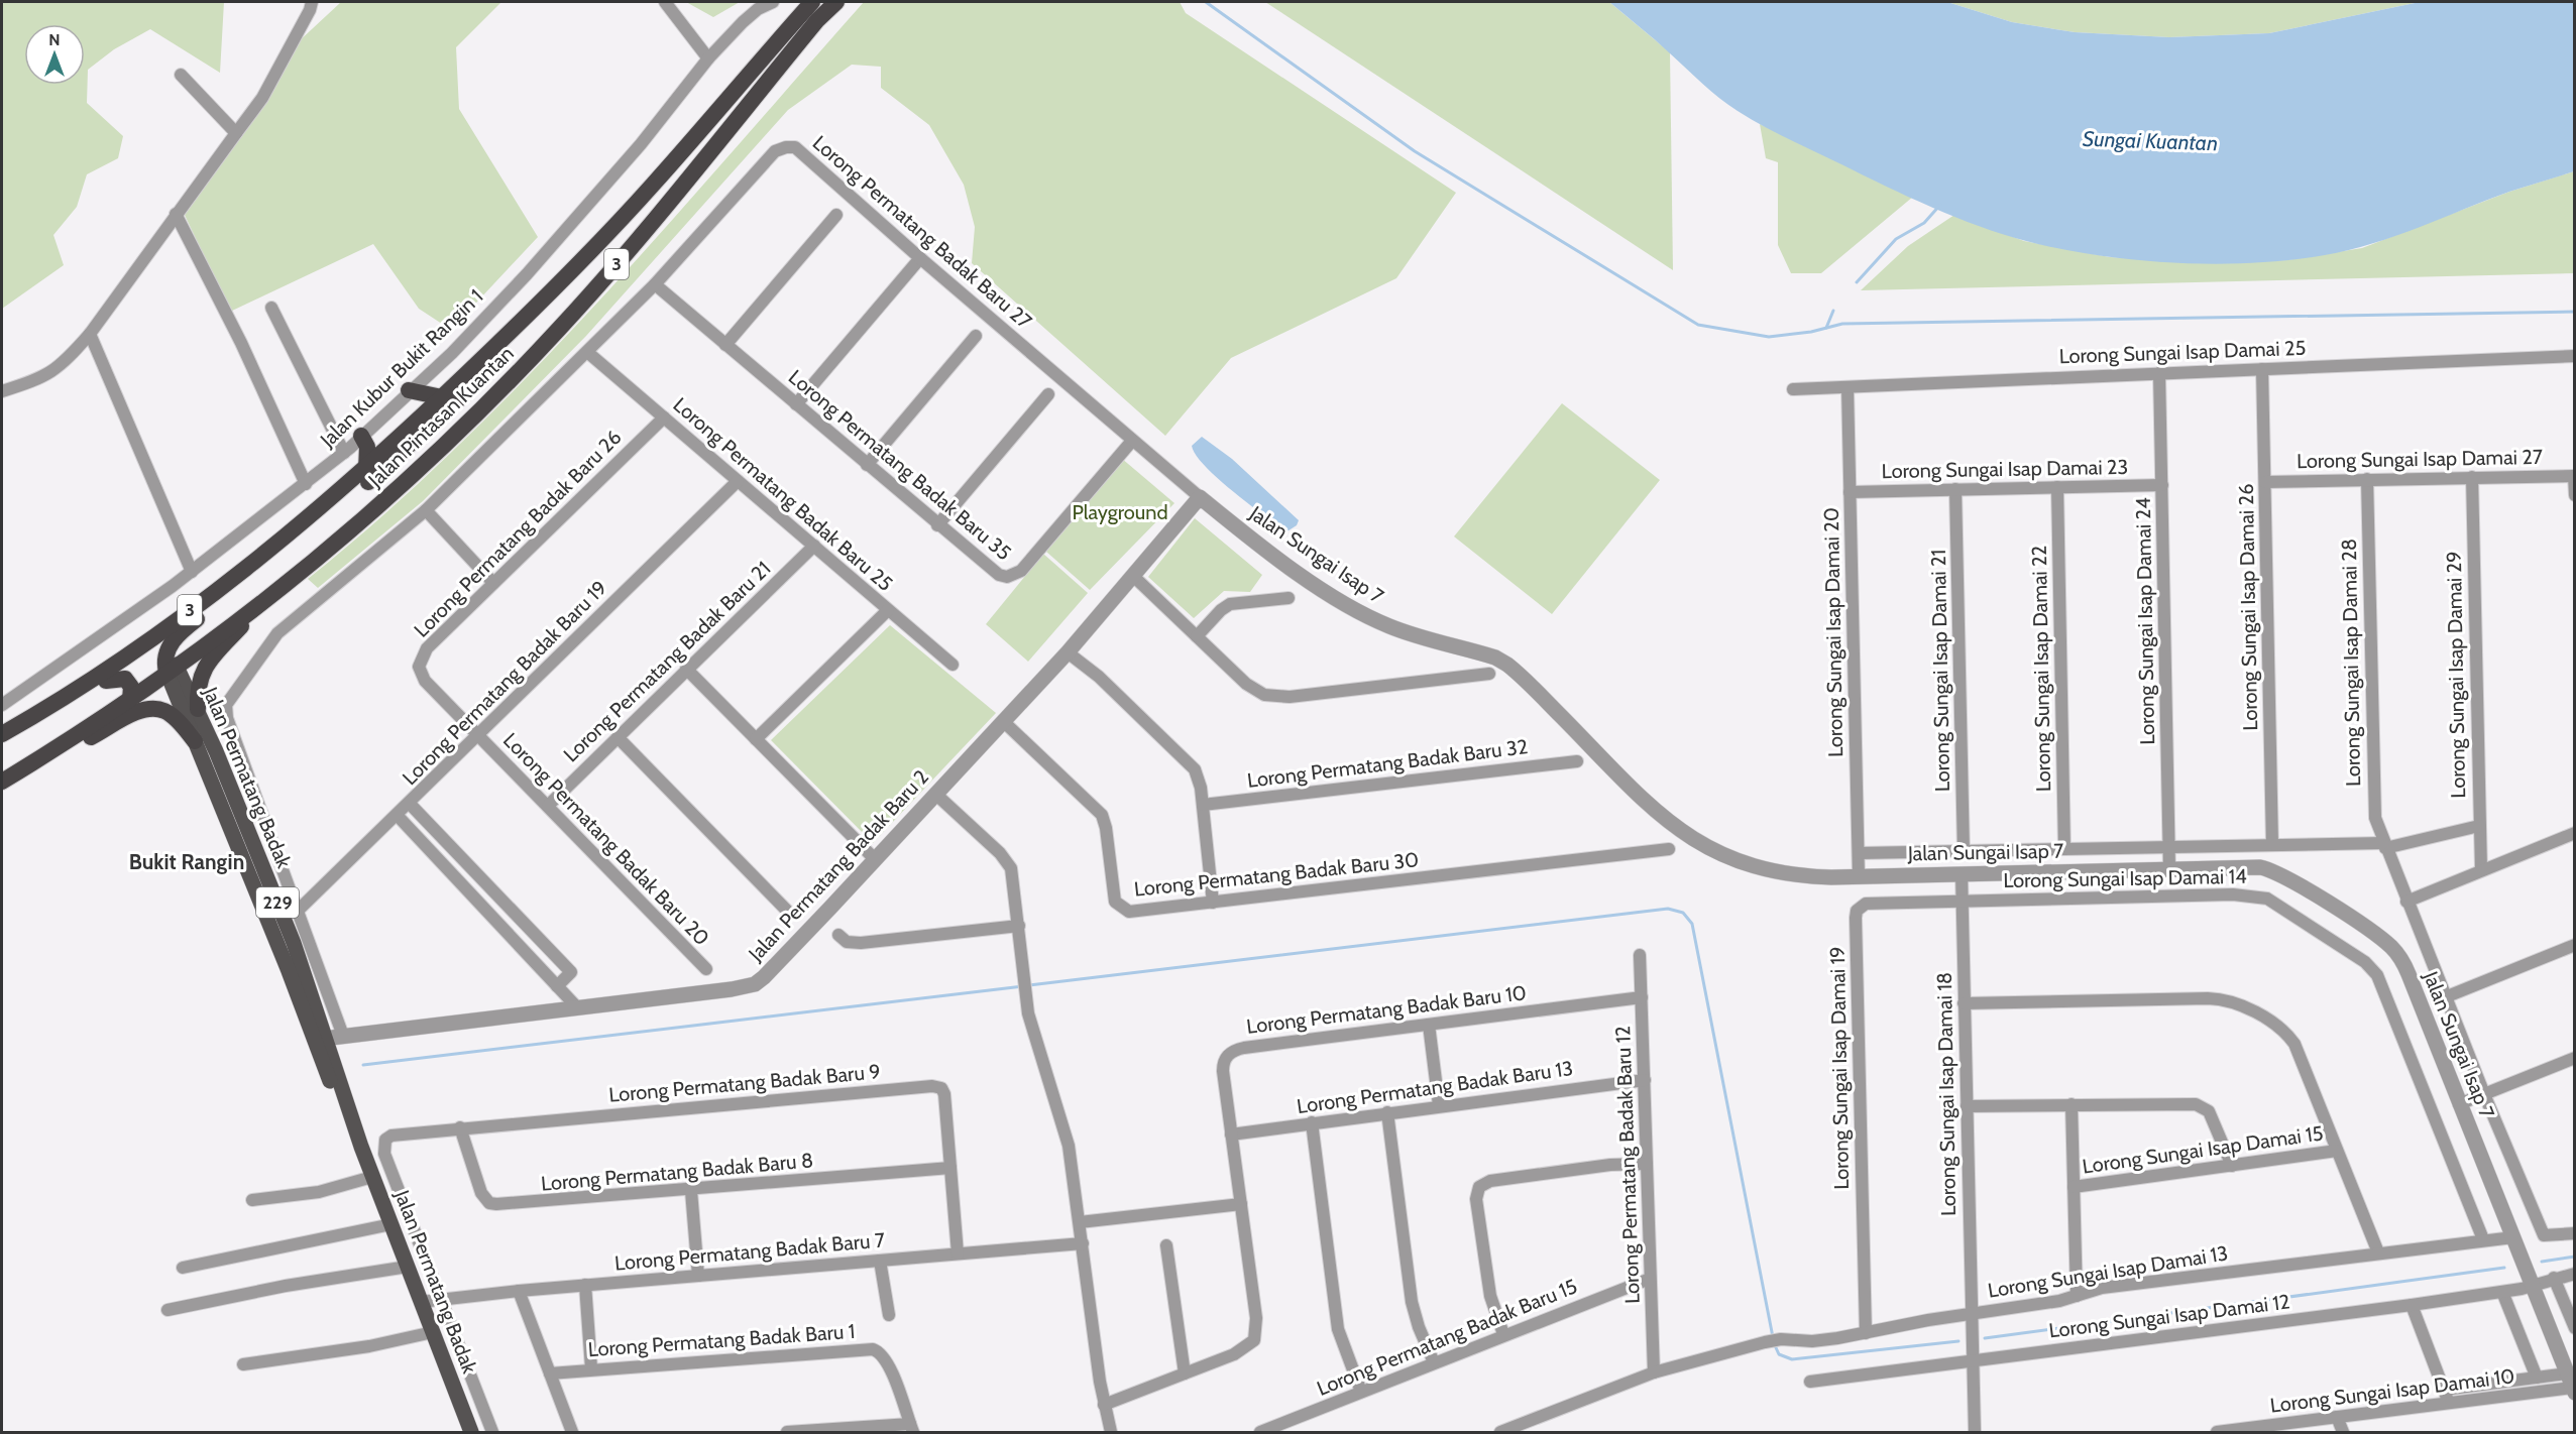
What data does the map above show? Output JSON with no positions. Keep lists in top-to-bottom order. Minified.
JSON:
{"streets":{"highway":["3","Jalan Pintasan Kuantan"],"main road":["Jalan Permatang Badak","229"],"street":["Lorong Permatang Badak Baru 27","Lorong Sungai Isap Damai 25","Jalan Kubur Bukit Rangin 1","Lorong Sungai Isap Damai 27","Lorong Permatang Badak Baru 35","Lorong Sungai Isap Damai 23","Lorong Permatang Badak Baru 25","Lorong Permatang Badak Baru 26","Jalan Sungai Isap 7","Lorong Sungai Isap Damai 26","Lorong Sungai Isap Damai 24","Lorong Sungai Isap Damai 20","Lorong Permatang Badak Baru 21","Lorong Sungai Isap Damai 28","Lorong Sungai Isap Damai 22","Lorong Sungai Isap Damai 21","Lorong Sungai Isap Damai 29","Lorong Permatang Badak Baru 19","Lorong Permatang Badak Baru 32","Lorong Permatang Badak Baru 20","Jalan Permatang Badak Baru 2","Lorong Permatang Badak Baru 30","Lorong Sungai Isap Damai 14","Lorong Permatang Badak Baru 10","Lorong Sungai Isap Damai 19","Lorong Permatang Badak Baru 9","Lorong Permatang Badak Baru 13","Lorong Sungai Isap Damai 18","Lorong Sungai Isap Damai 15","Lorong Permatang Badak Baru 12","Lorong Permatang Badak Baru 8","Lorong Permatang Badak Baru 7","Lorong Sungai Isap Damai 13","Lorong Sungai Isap Damai 12","Lorong Permatang Badak Baru 15","Lorong Permatang Badak Baru 1","Lorong Sungai Isap Damai 10"]},"crossings":[["Lorong Permatang Badak Baru 27","Lorong Permatang Badak Baru 35"],["Lorong Permatang Badak Baru 27","Lorong Permatang Badak Baru 25"],["Lorong Permatang Badak Baru 27","Jalan Sungai Isap 7"],["Lorong Permatang Badak Baru 27","Lorong Permatang Badak Baru 19"],["Lorong Permatang Badak Baru 27","Jalan Permatang Badak Baru 2"],["Lorong Sungai Isap Damai 25","Lorong Sungai Isap Damai 26"],["Lorong Sungai Isap Damai 25","Lorong Sungai Isap Damai 24"],["Lorong Sungai Isap Damai 25","Lorong Sungai Isap Damai 20"],["Jalan Pintasan Kuantan","Jalan Permatang Badak"],["Lorong Sungai Isap Damai 27","Lorong Sungai Isap Damai 26"],["Lorong Sungai Isap Damai 27","Lorong Sungai Isap Damai 28"],["Lorong Sungai Isap Damai 27","Lorong Sungai Isap Damai 29"],["Lorong Sungai Isap Damai 23","Lorong Sungai Isap Damai 24"],["Lorong Sungai Isap Damai 23","Lorong Sungai Isap Damai 20"],["Lorong Sungai Isap Damai 23","Lorong Sungai Isap Damai 22"],["Lorong Sungai Isap Damai 23","Lorong Sungai Isap Damai 21"],["Lorong Permatang Badak Baru 25","Lorong Permatang Badak Baru 26"],["Lorong Permatang Badak Baru 25","Lorong Permatang Badak Baru 21"],["Lorong Permatang Badak Baru 25","Lorong Permatang Badak Baru 19"],["Lorong Permatang Badak Baru 26","Lorong Permatang Badak Baru 19"],["Lorong Permatang Badak Baru 26","Lorong Permatang Badak Baru 20"],["Jalan Sungai Isap 7","Lorong Sungai Isap Damai 24"],["Jalan Sungai Isap 7","Lorong Sungai Isap Damai 20"],["Jalan Sungai Isap 7","Jalan Permatang Badak Baru 2"],["Jalan Sungai Isap 7","Lorong Sungai Isap Damai 18"],["Jalan Sungai Isap 7","Lorong Sungai Isap Damai 13"],["Jalan Sungai Isap 7","Lorong Sungai Isap Damai 12"],["Jalan Sungai Isap 7","Lorong Sungai Isap Damai 10"],["Lorong Permatang Badak Baru 21","Lorong Permatang Badak Baru 20"],["Lorong Permatang Badak Baru 19","Lorong Permatang Badak Baru 20"],["Jalan Permatang Badak","Jalan Permatang Badak Baru 2"],["Jalan Permatang Badak","Lorong Permatang Badak Baru 7"],["Jalan Permatang Badak Baru 2","Lorong Permatang Badak Baru 30"],["Lorong Sungai Isap Damai 14","Lorong Sungai Isap Damai 19"],["Lorong Sungai Isap Damai 14","Lorong Sungai Isap Damai 18"],["Lorong Sungai Isap Damai 14","Lorong Sungai Isap Damai 13"],["Lorong Permatang Badak Baru 10","Lorong Permatang Badak Baru 13"],["Lorong Permatang Badak Baru 10","Lorong Permatang Badak Baru 12"],["Lorong Sungai Isap Damai 19","Lorong Sungai Isap Damai 18"],["Lorong Sungai Isap Damai 19","Lorong Sungai Isap Damai 13"],["Lorong Permatang Badak Baru 9","Lorong Permatang Badak Baru 8"],["Lorong Permatang Badak Baru 9","Lorong Permatang Badak Baru 7"],["Lorong Permatang Badak Baru 13","Lorong Permatang Badak Baru 12"],["Lorong Sungai Isap Damai 18","Lorong Sungai Isap Damai 13"],["Lorong Sungai Isap Damai 18","Lorong Sungai Isap Damai 12"],["Lorong Permatang Badak Baru 12","Lorong Sungai Isap Damai 13"],["Lorong Permatang Badak Baru 12","Lorong Permatang Badak Baru 15"]],"districts":["Bukit Rangin"],"water":["Sungai Kuantan"],"parks":["Playground"],"north":"top"}
